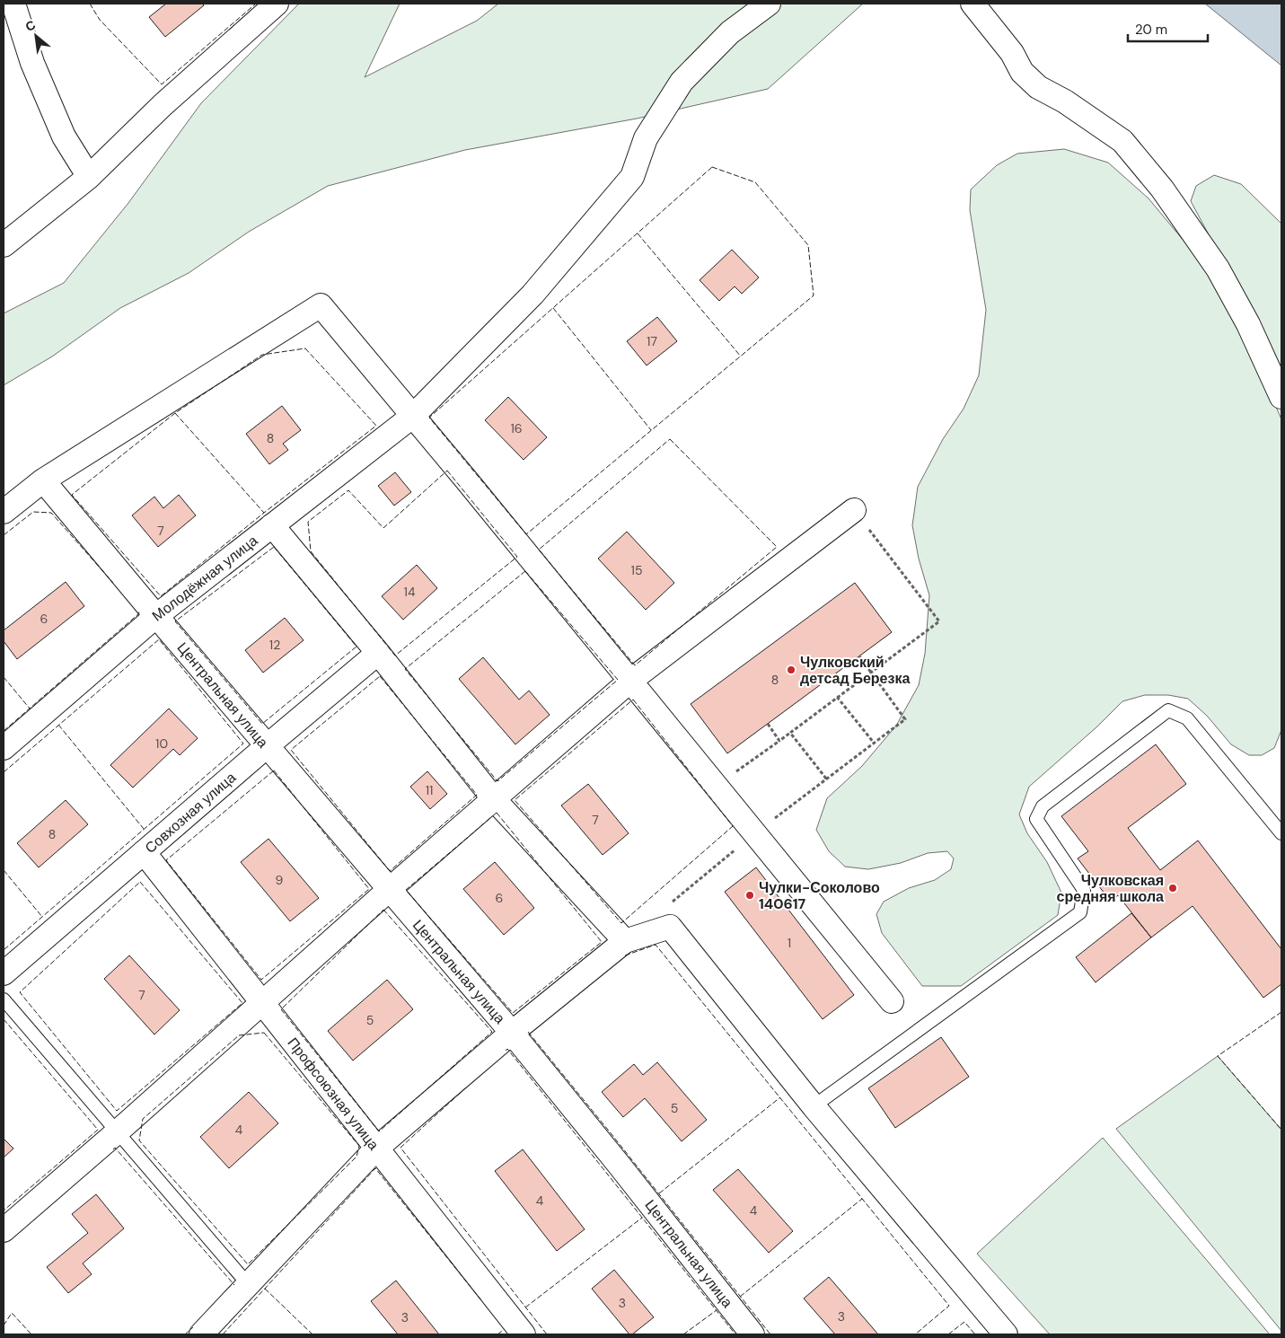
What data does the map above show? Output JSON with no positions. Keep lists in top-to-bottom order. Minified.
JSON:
{"streets":{"street":["Молодёжная улица","Центральная улица","Совхозная улица","Профсоюзная улица"]},"crossings":[["Молодёжная улица","Центральная улица"],["Центральная улица","Совхозная улица"],["Совхозная улица","Профсоюзная улица"]],"places":["Чулковский детсад Березка","Чулковская средняя школа","Чулки-Соколово 140617"],"house_numbers":["17","16","8","7","15","14","6","12","8","10","11","7","8","9","6","1","7","5","5","4","4","4","3","3","3"],"scale_bar":"20 m","north":"top left"}
